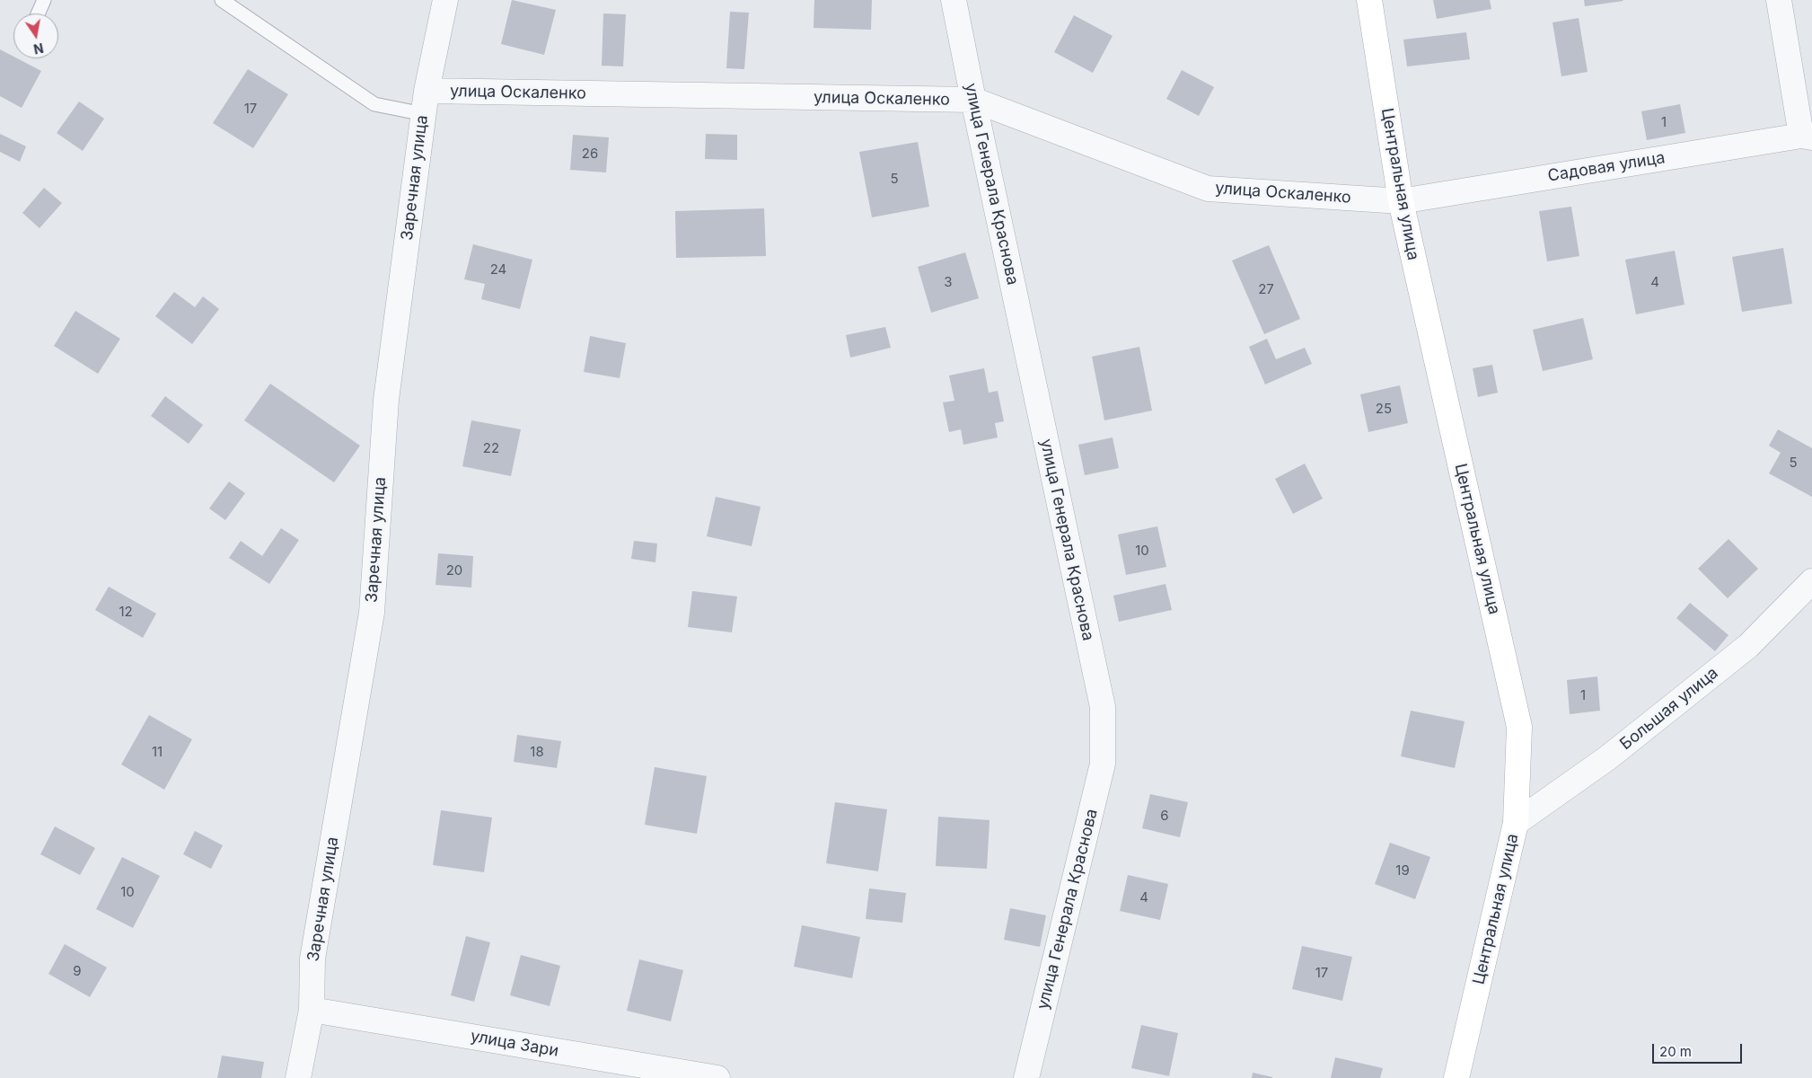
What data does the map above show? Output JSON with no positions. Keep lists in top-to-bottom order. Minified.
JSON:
{"streets":{"street":["улица Оскаленко","Садовая улица","Заречная улица","улица Генерала Краснова","Центральная улица","Большая улица","улица Зари"]},"crossings":[["улица Оскаленко","Садовая улица"],["улица Оскаленко","Заречная улица"],["улица Оскаленко","улица Генерала Краснова"],["улица Оскаленко","Центральная улица"],["Садовая улица","Центральная улица"],["Заречная улица","улица Зари"],["Центральная улица","Большая улица"]],"house_numbers":["17","1","26","5","24","3","4","27","25","22","5","10","20","12","1","11","18","6","19","10","4","9","17"],"scale_bar":"20 m","north":"bottom"}
